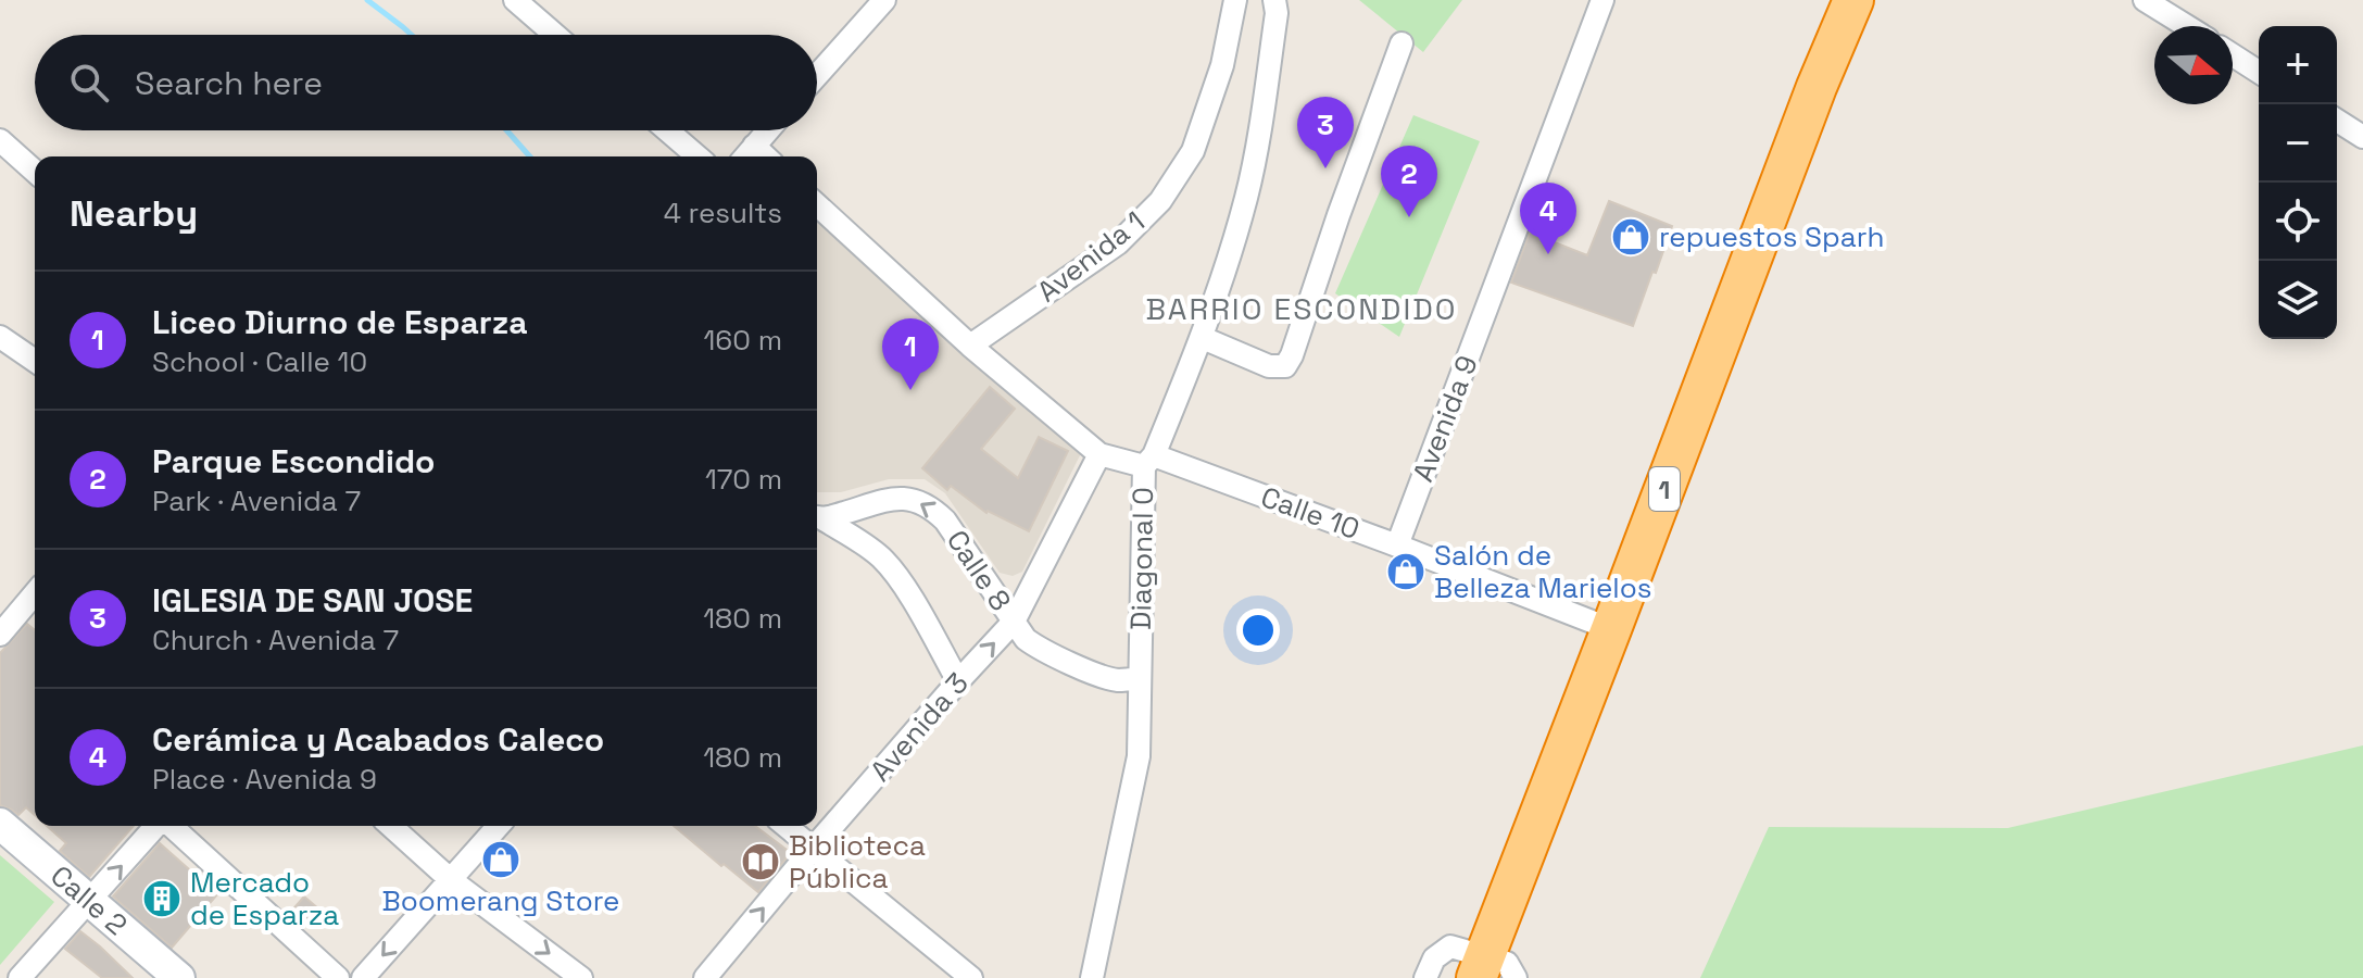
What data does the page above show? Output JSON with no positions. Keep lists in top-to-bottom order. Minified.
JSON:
{"streets":{"highway":["1"],"street":["Avenida 1","Avenida 9","Calle 10","Diagonal 0","Calle 8","Avenida 3","Calle 2"]},"crossings":[["Avenida 1","Calle 10"],["Avenida 9","Calle 10"],["1","Calle 10"],["Calle 10","Diagonal 0"],["Calle 10","Avenida 3"],["Diagonal 0","Calle 8"],["Calle 8","Avenida 3"]],"one_way":["Avenida 3"],"districts":["BARRIO ESCONDIDO"],"places":{"shop":["repuestos Sparh","Salón de Belleza Marielos","Boomerang Store"],"library":["Biblioteca Pública"],"building":["Mercado de Esparza"]},"north":"right","page":{"map_buttons":["+","−"],"search":"Search here","pins":["3","2","4","1"],"heading":["Nearby","4 results"],"list":[{"mark":"1","name":"Liceo Diurno de Esparza","note":"School · Calle 10","value":"160 m"},{"mark":"2","name":"Parque Escondido","note":"Park · Avenida 7","value":"170 m"},{"mark":"3","name":"IGLESIA DE SAN JOSE","note":"Church · Avenida 7","value":"180 m"},{"mark":"4","name":"Cerámica y Acabados Caleco","note":"Place · Avenida 9","value":"180 m"}]}}
